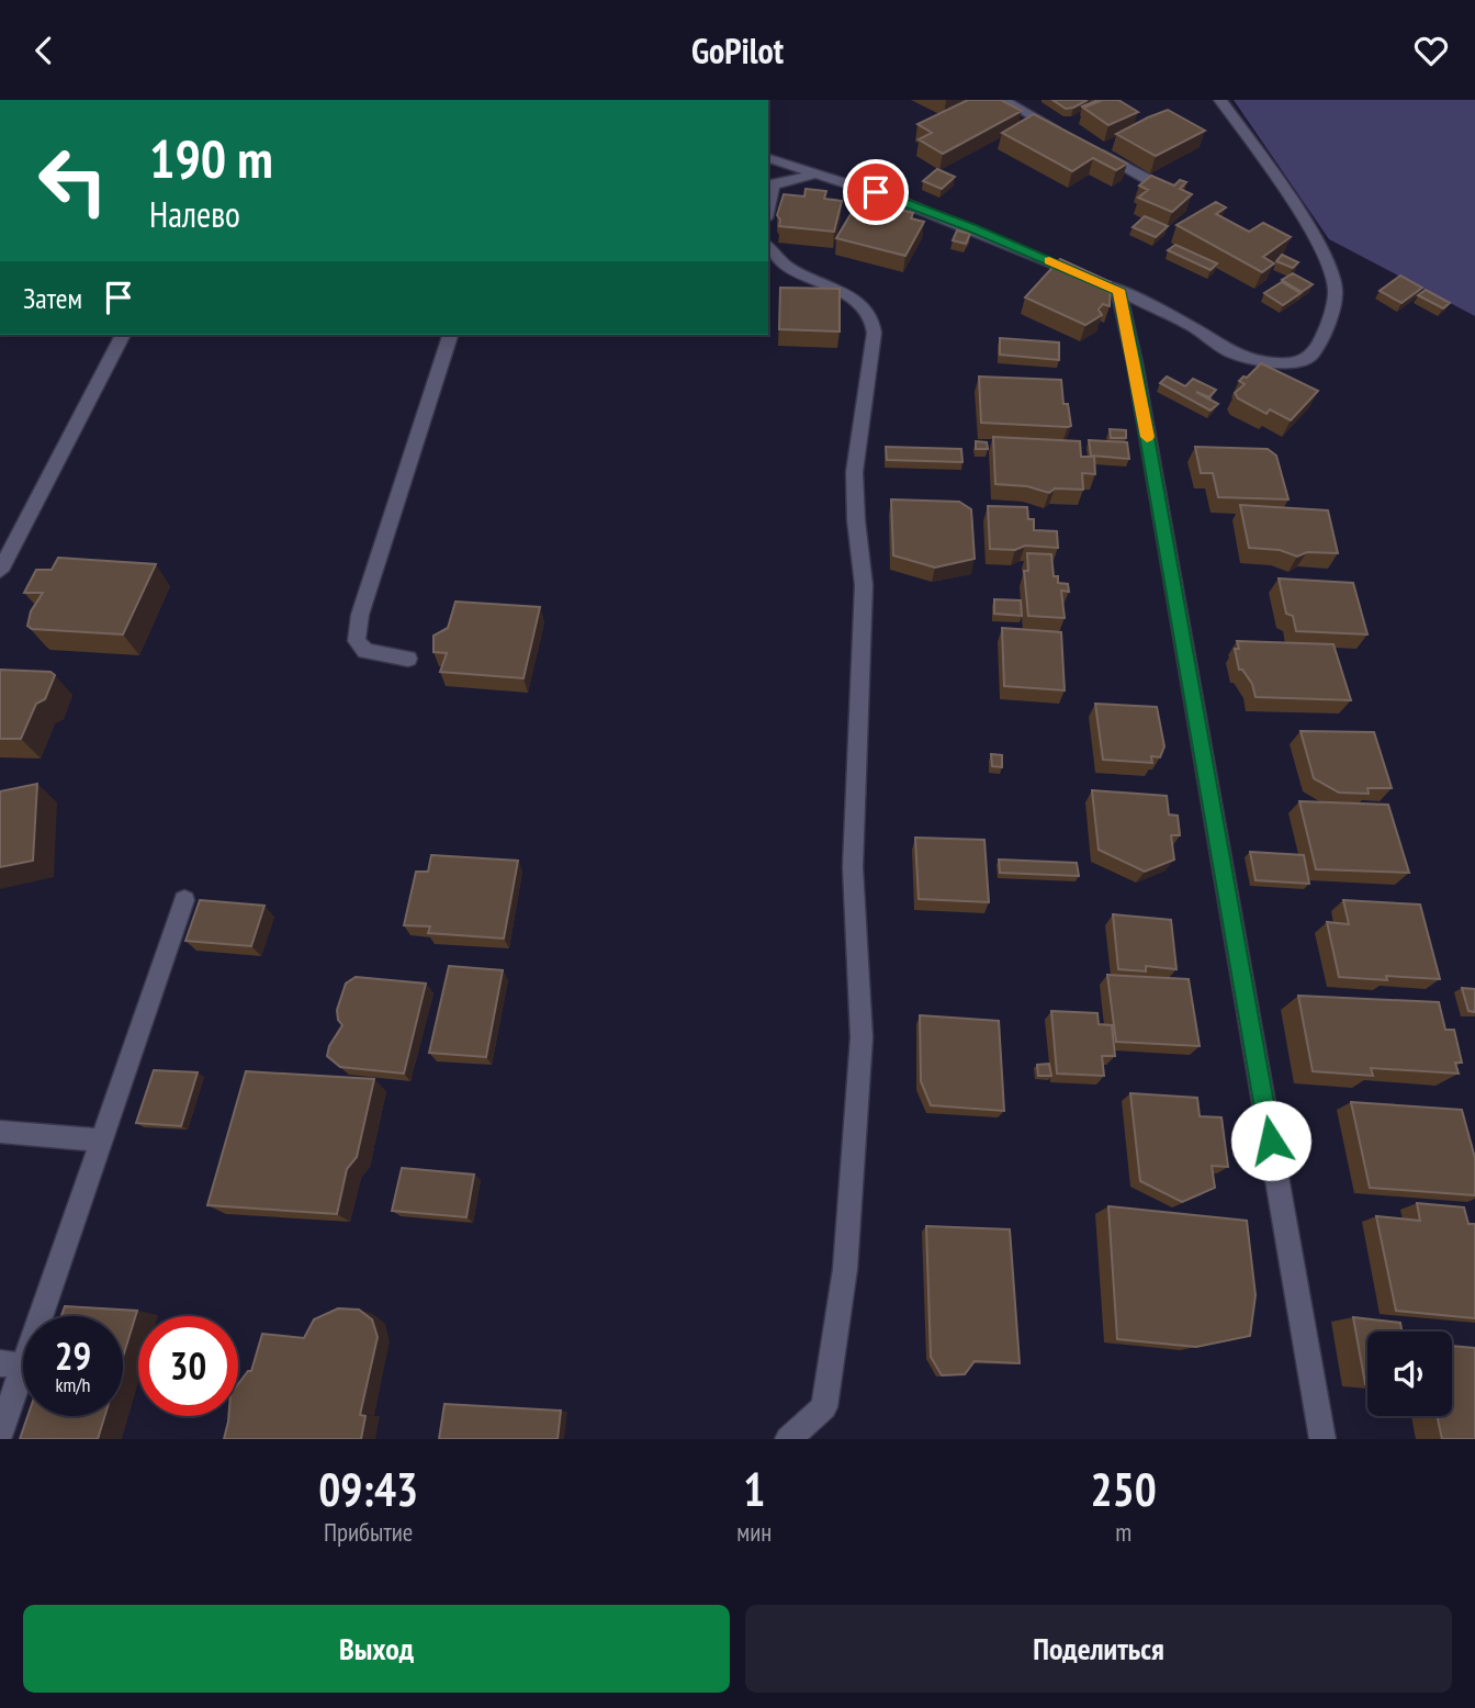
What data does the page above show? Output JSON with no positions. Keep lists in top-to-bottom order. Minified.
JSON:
{"page":{"header":"GoPilot","turn":["190 m","Налево"],"then":"Затем","speed":"29 km/h","limit":"30","eta":["09:43","Прибытие","1","мин","250","m"],"buttons":["Выход","Поделиться"]}}
